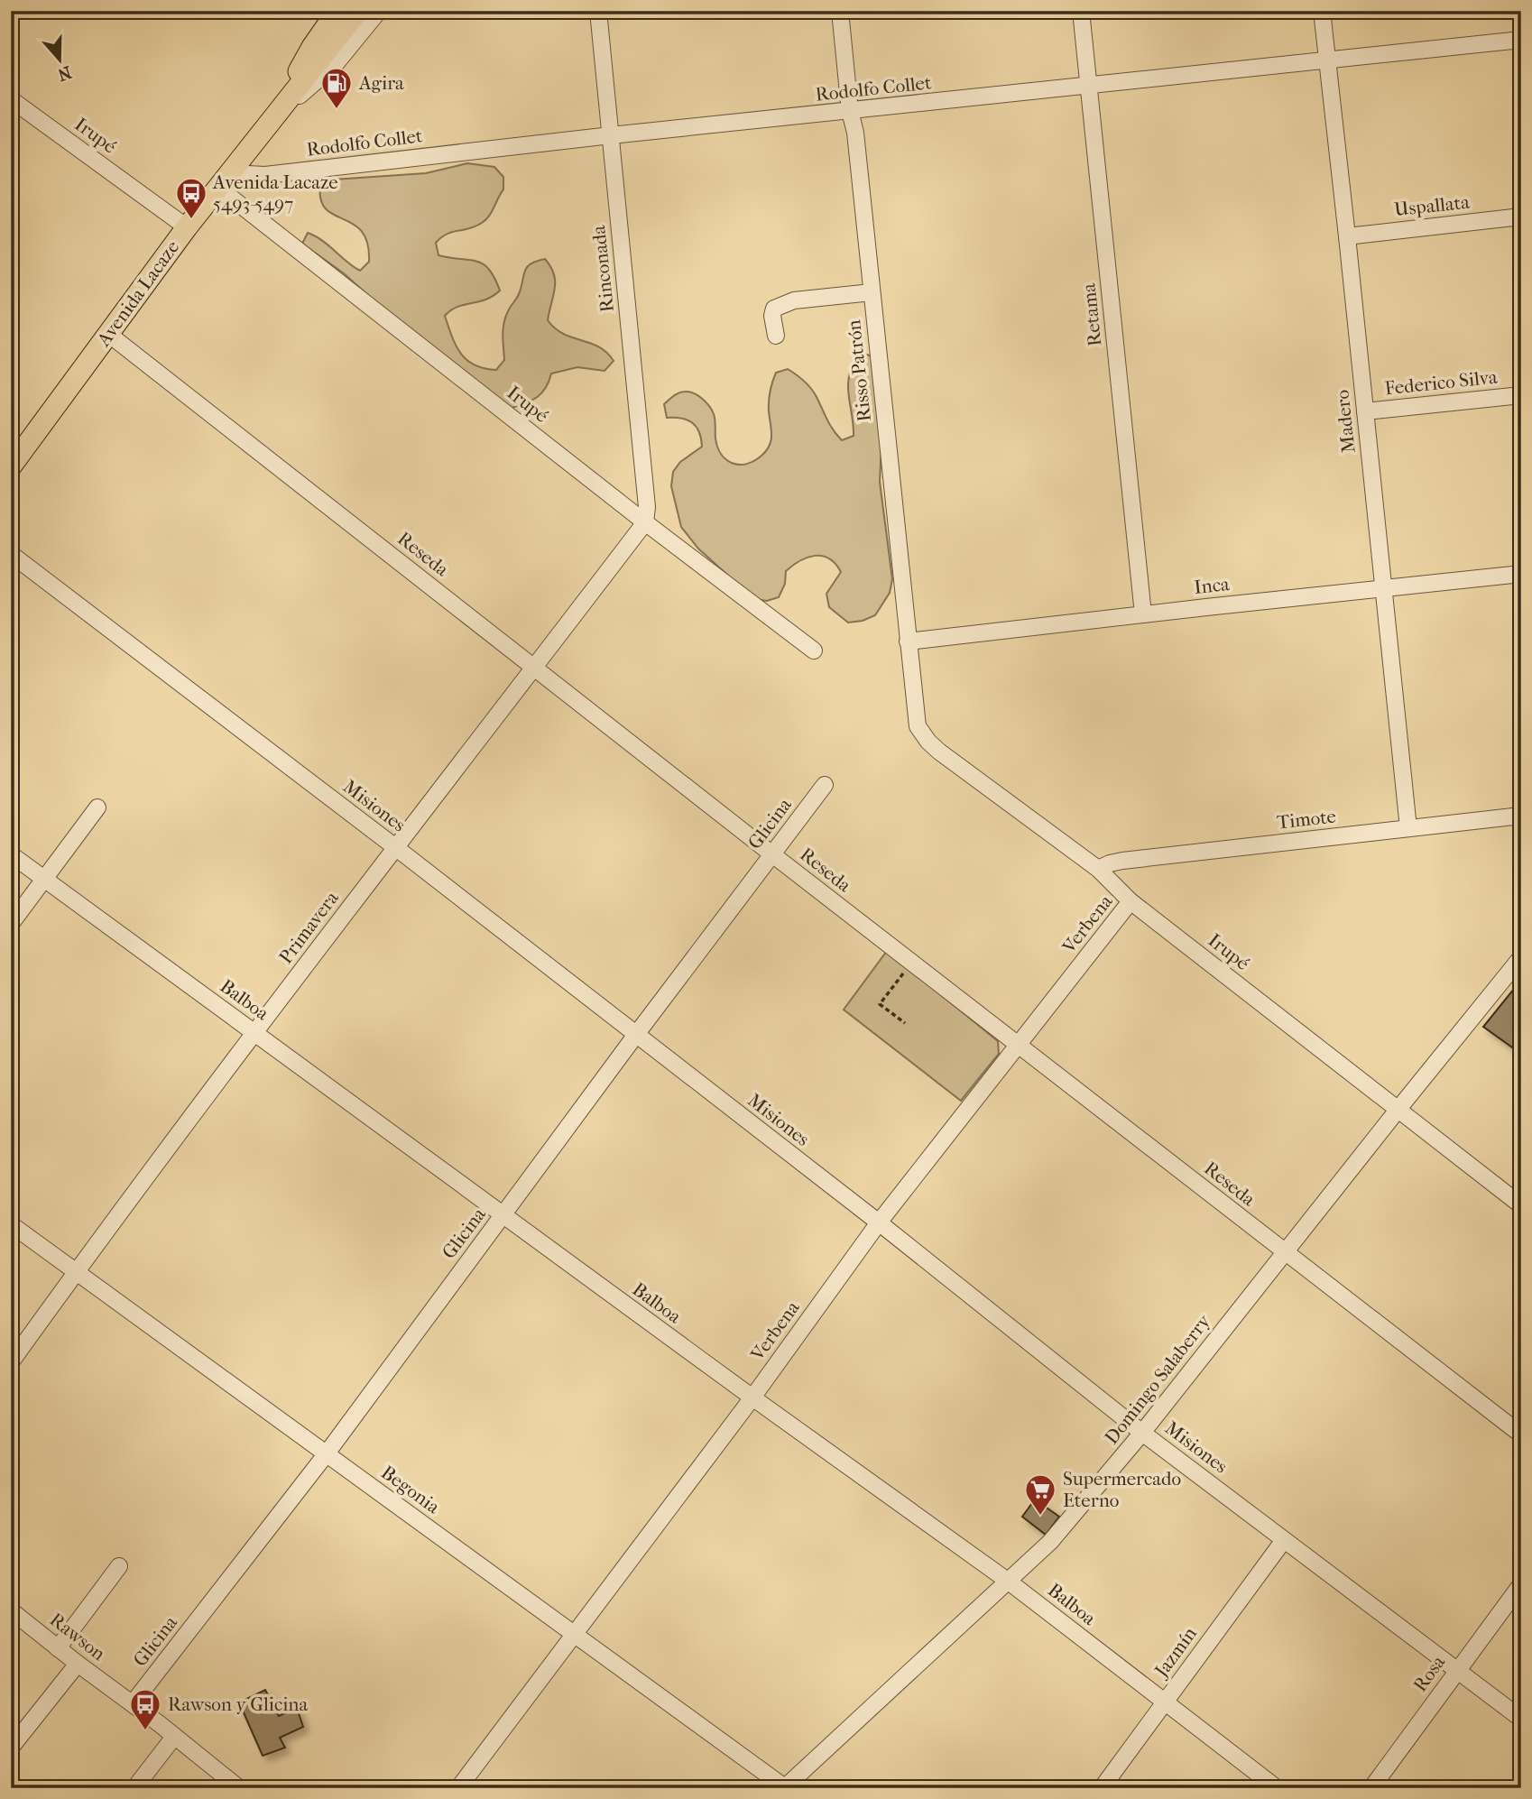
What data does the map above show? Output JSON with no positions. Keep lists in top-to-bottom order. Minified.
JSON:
{"streets":{"main road":["Avenida Lacaze"],"street":["Rodolfo Collet","Irupé","Uspallata","Rinconada","Retama","Risso Patrón","Federico Silva","Madero","Reseda","Inca","Misiones","Timote","Glicina","Verbena","Primavera","Balboa","Domingo Salaberry","Begonia","Rawson","Jazmín","Rosa"]},"crossings":[["Rodolfo Collet","Irupé"],["Rodolfo Collet","Rinconada"],["Rodolfo Collet","Avenida Lacaze"],["Rodolfo Collet","Retama"],["Rodolfo Collet","Risso Patrón"],["Rodolfo Collet","Madero"],["Irupé","Rinconada"],["Irupé","Avenida Lacaze"],["Irupé","Risso Patrón"],["Irupé","Timote"],["Irupé","Verbena"],["Irupé","Primavera"],["Irupé","Domingo Salaberry"],["Uspallata","Madero"],["Rinconada","Primavera"],["Avenida Lacaze","Reseda"],["Retama","Inca"],["Risso Patrón","Inca"],["Federico Silva","Madero"],["Madero","Inca"],["Madero","Timote"],["Reseda","Glicina"],["Reseda","Verbena"],["Reseda","Primavera"],["Reseda","Domingo Salaberry"],["Misiones","Glicina"],["Misiones","Verbena"],["Misiones","Primavera"],["Misiones","Domingo Salaberry"],["Misiones","Jazmín"],["Misiones","Rosa"],["Glicina","Balboa"],["Glicina","Begonia"],["Glicina","Rawson"],["Verbena","Balboa"],["Verbena","Begonia"],["Primavera","Balboa"],["Primavera","Begonia"],["Balboa","Domingo Salaberry"],["Balboa","Jazmín"],["Domingo Salaberry","Begonia"]],"places":{"fuel station":["Agira"],"bus stop":["Avenida Lacaze 5493-5497","Rawson y Glicina"],"supermarket":["Supermercado Eterno"]},"north":"bottom"}
